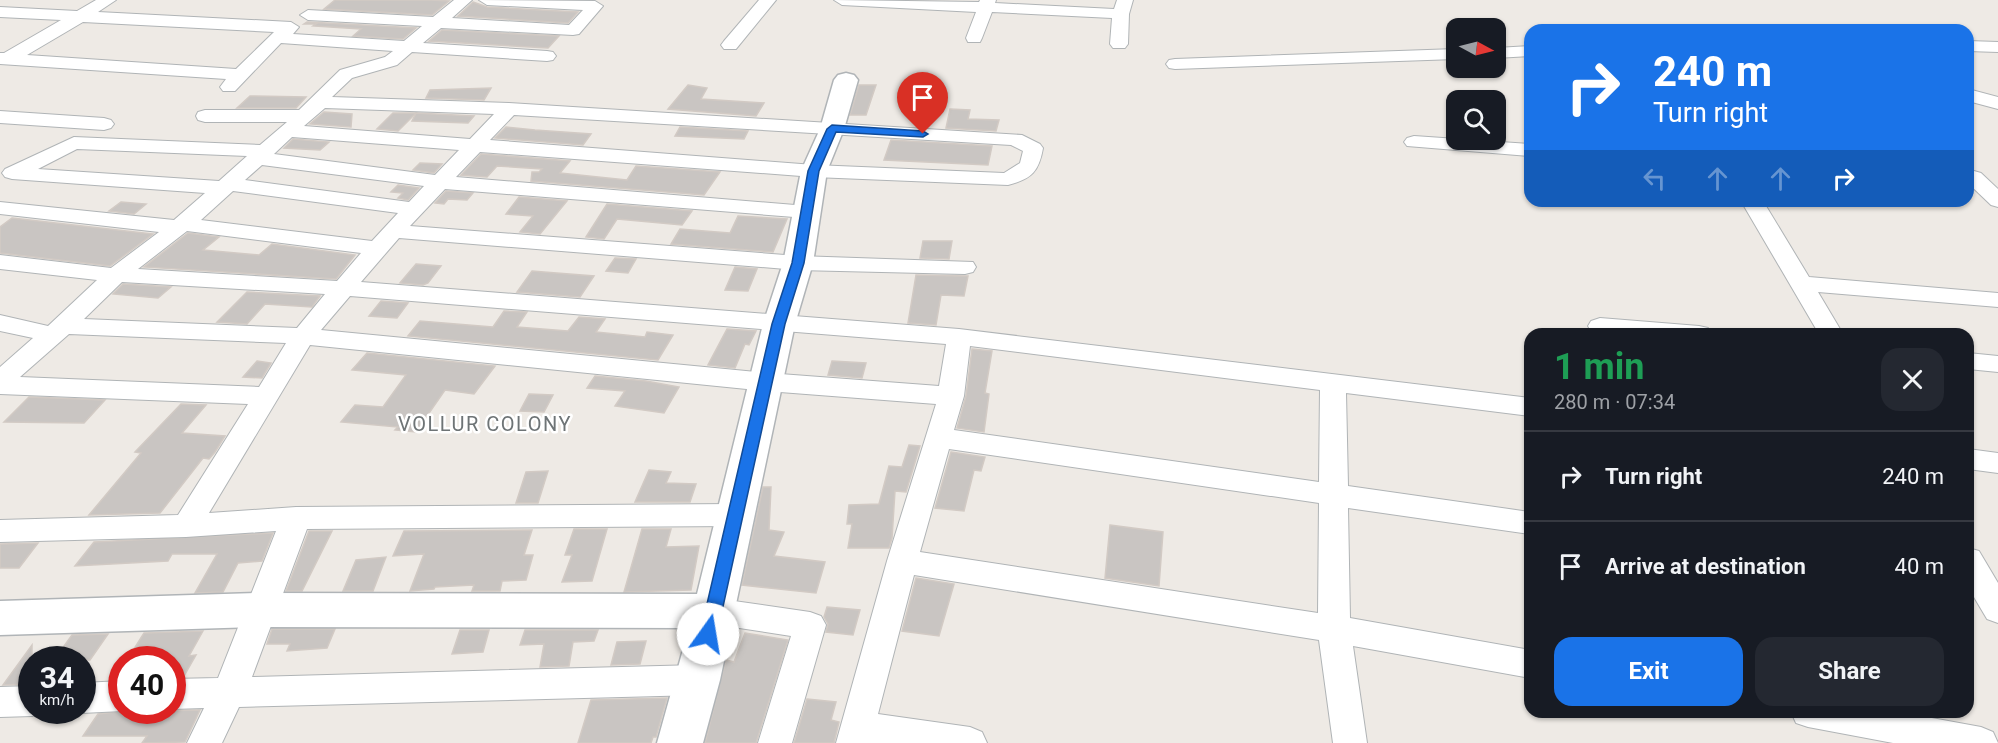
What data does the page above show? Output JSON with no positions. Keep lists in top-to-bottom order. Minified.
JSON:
{"districts":["VOLLUR COLONY"],"north":"right","page":{"turn":["240 m","Turn right"],"heading":["1 min","280 m · 07:34"],"list":[{"name":"Turn right","value":"240 m"},{"name":"Arrive at destination","value":"40 m"}],"buttons":["Exit","Share"],"speed":"34 km/h","limit":"40"}}
